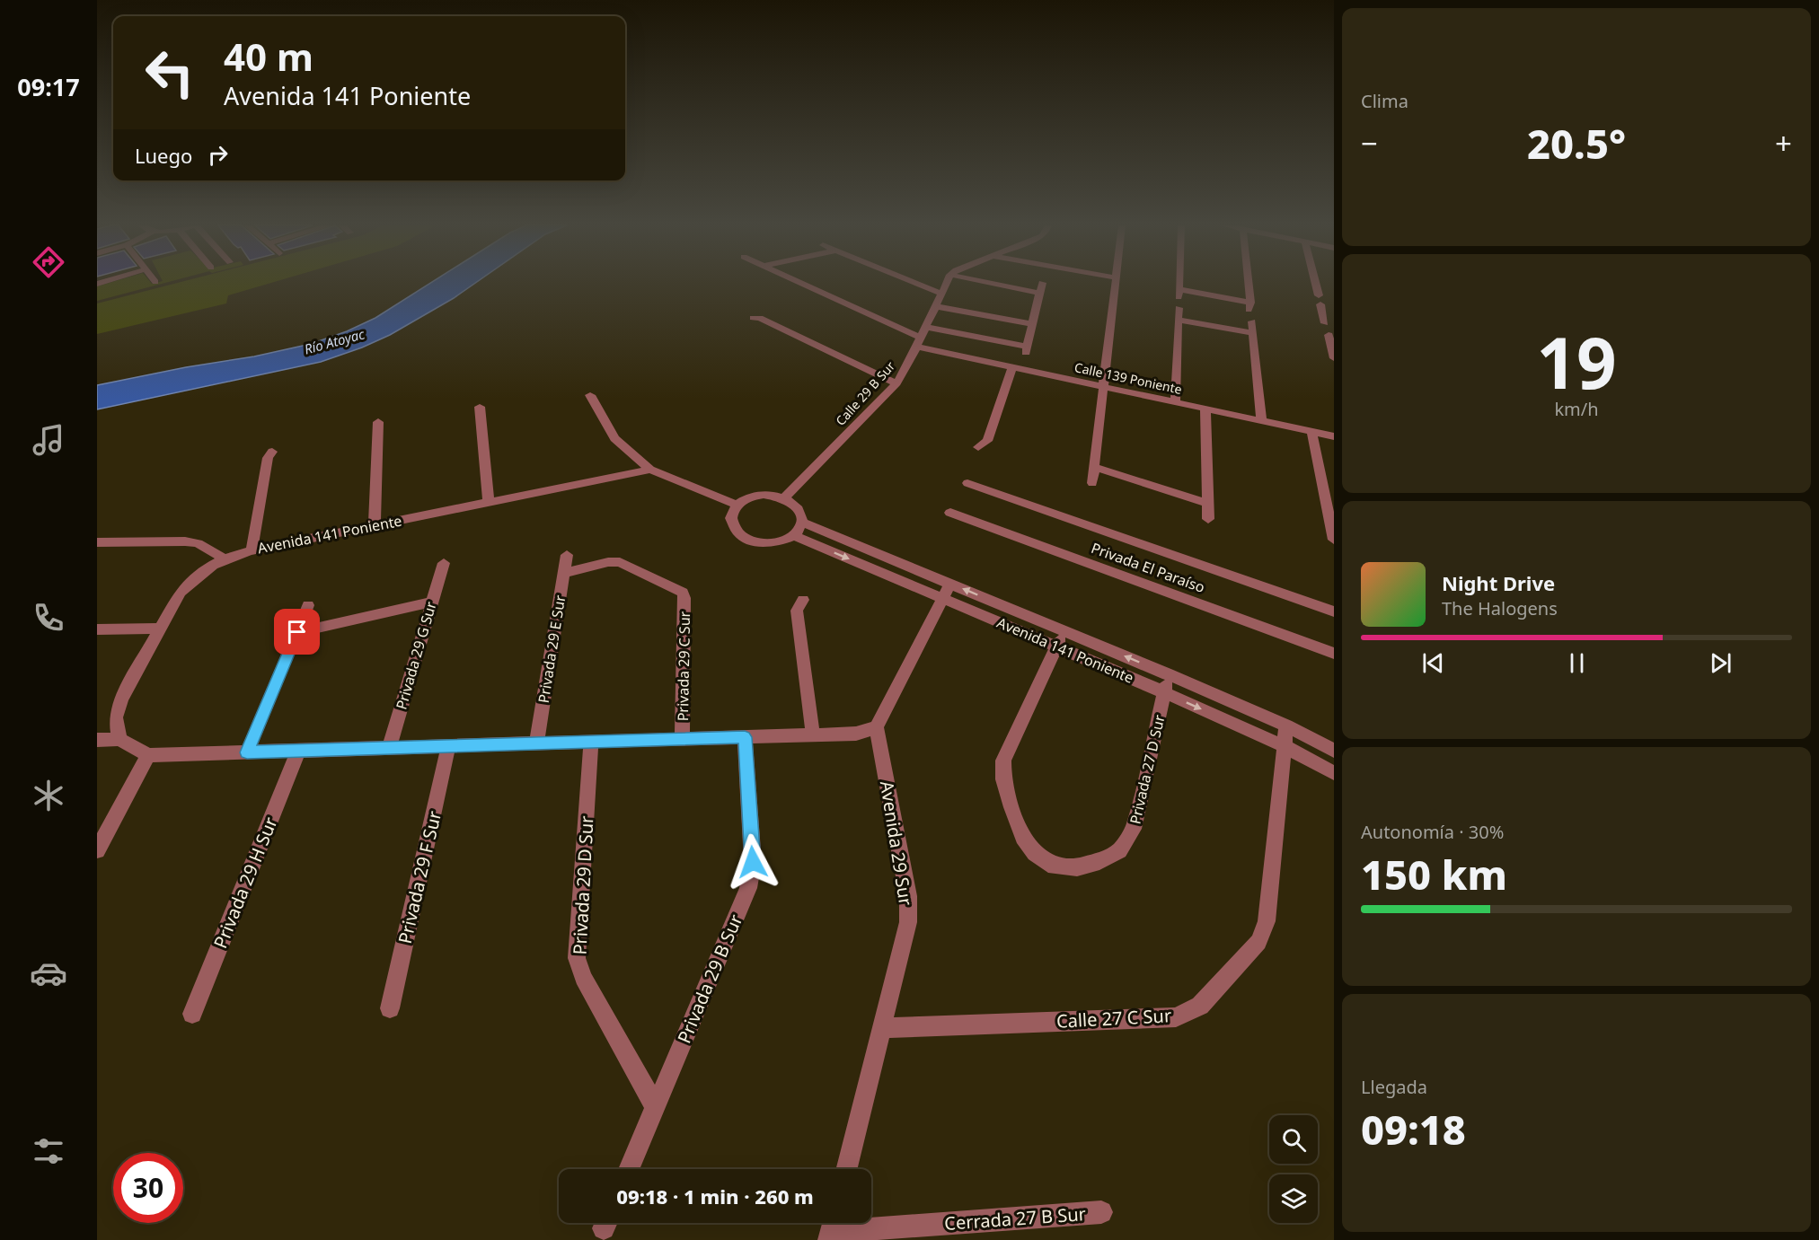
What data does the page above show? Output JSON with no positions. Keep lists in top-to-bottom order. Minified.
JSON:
{"streets":{"street":["Calle 139 Poniente","Calle 29 B Sur","Avenida 141 Poniente","Privada El Paraíso","Privada 29 E Sur","Privada 29 G Sur","Privada 29 C Sur","Privada 27 D Sur","Avenida 29 Sur","Privada 29 F Sur","Privada 29 H Sur","Privada 29 D Sur","Privada 29 B Sur","Calle 27 C Sur","Cerrada 27 B Sur"]},"crossings":[["Calle 139 Poniente","Calle 29 B Sur"],["Calle 29 B Sur","Avenida 141 Poniente"],["Avenida 141 Poniente","Privada 27 D Sur"],["Avenida 141 Poniente","Calle 27 C Sur"],["Privada 29 E Sur","Privada 29 C Sur"],["Avenida 29 Sur","Calle 27 C Sur"],["Privada 29 D Sur","Privada 29 B Sur"]],"water":["Río Atoyac"],"page":{"tabs":"09:17","tile":["Clima",["19","km/h"],["Autonomía · 30%","150 km"],["Llegada","09:18"]],"turn":["40 m","Avenida 141 Poniente"],"heat":["−","20.5°","+"],"then":"Luego","song":["Night Drive","The Halogens"],"limit":"30","trip":"09:18 · 1 min · 260 m"}}
